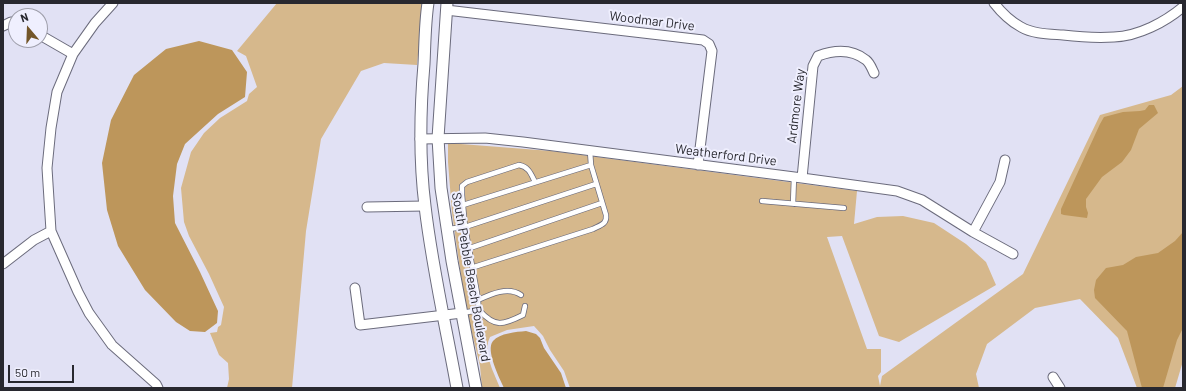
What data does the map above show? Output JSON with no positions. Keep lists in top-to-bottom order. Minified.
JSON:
{"streets":{"street":["Woodmar Drive","Ardmore Way","Weatherford Drive","South Pebble Beach Boulevard"]},"crossings":[["Woodmar Drive","Weatherford Drive"],["Woodmar Drive","South Pebble Beach Boulevard"],["Ardmore Way","Weatherford Drive"],["Weatherford Drive","South Pebble Beach Boulevard"]],"scale_bar":"50 m","north":"top"}
